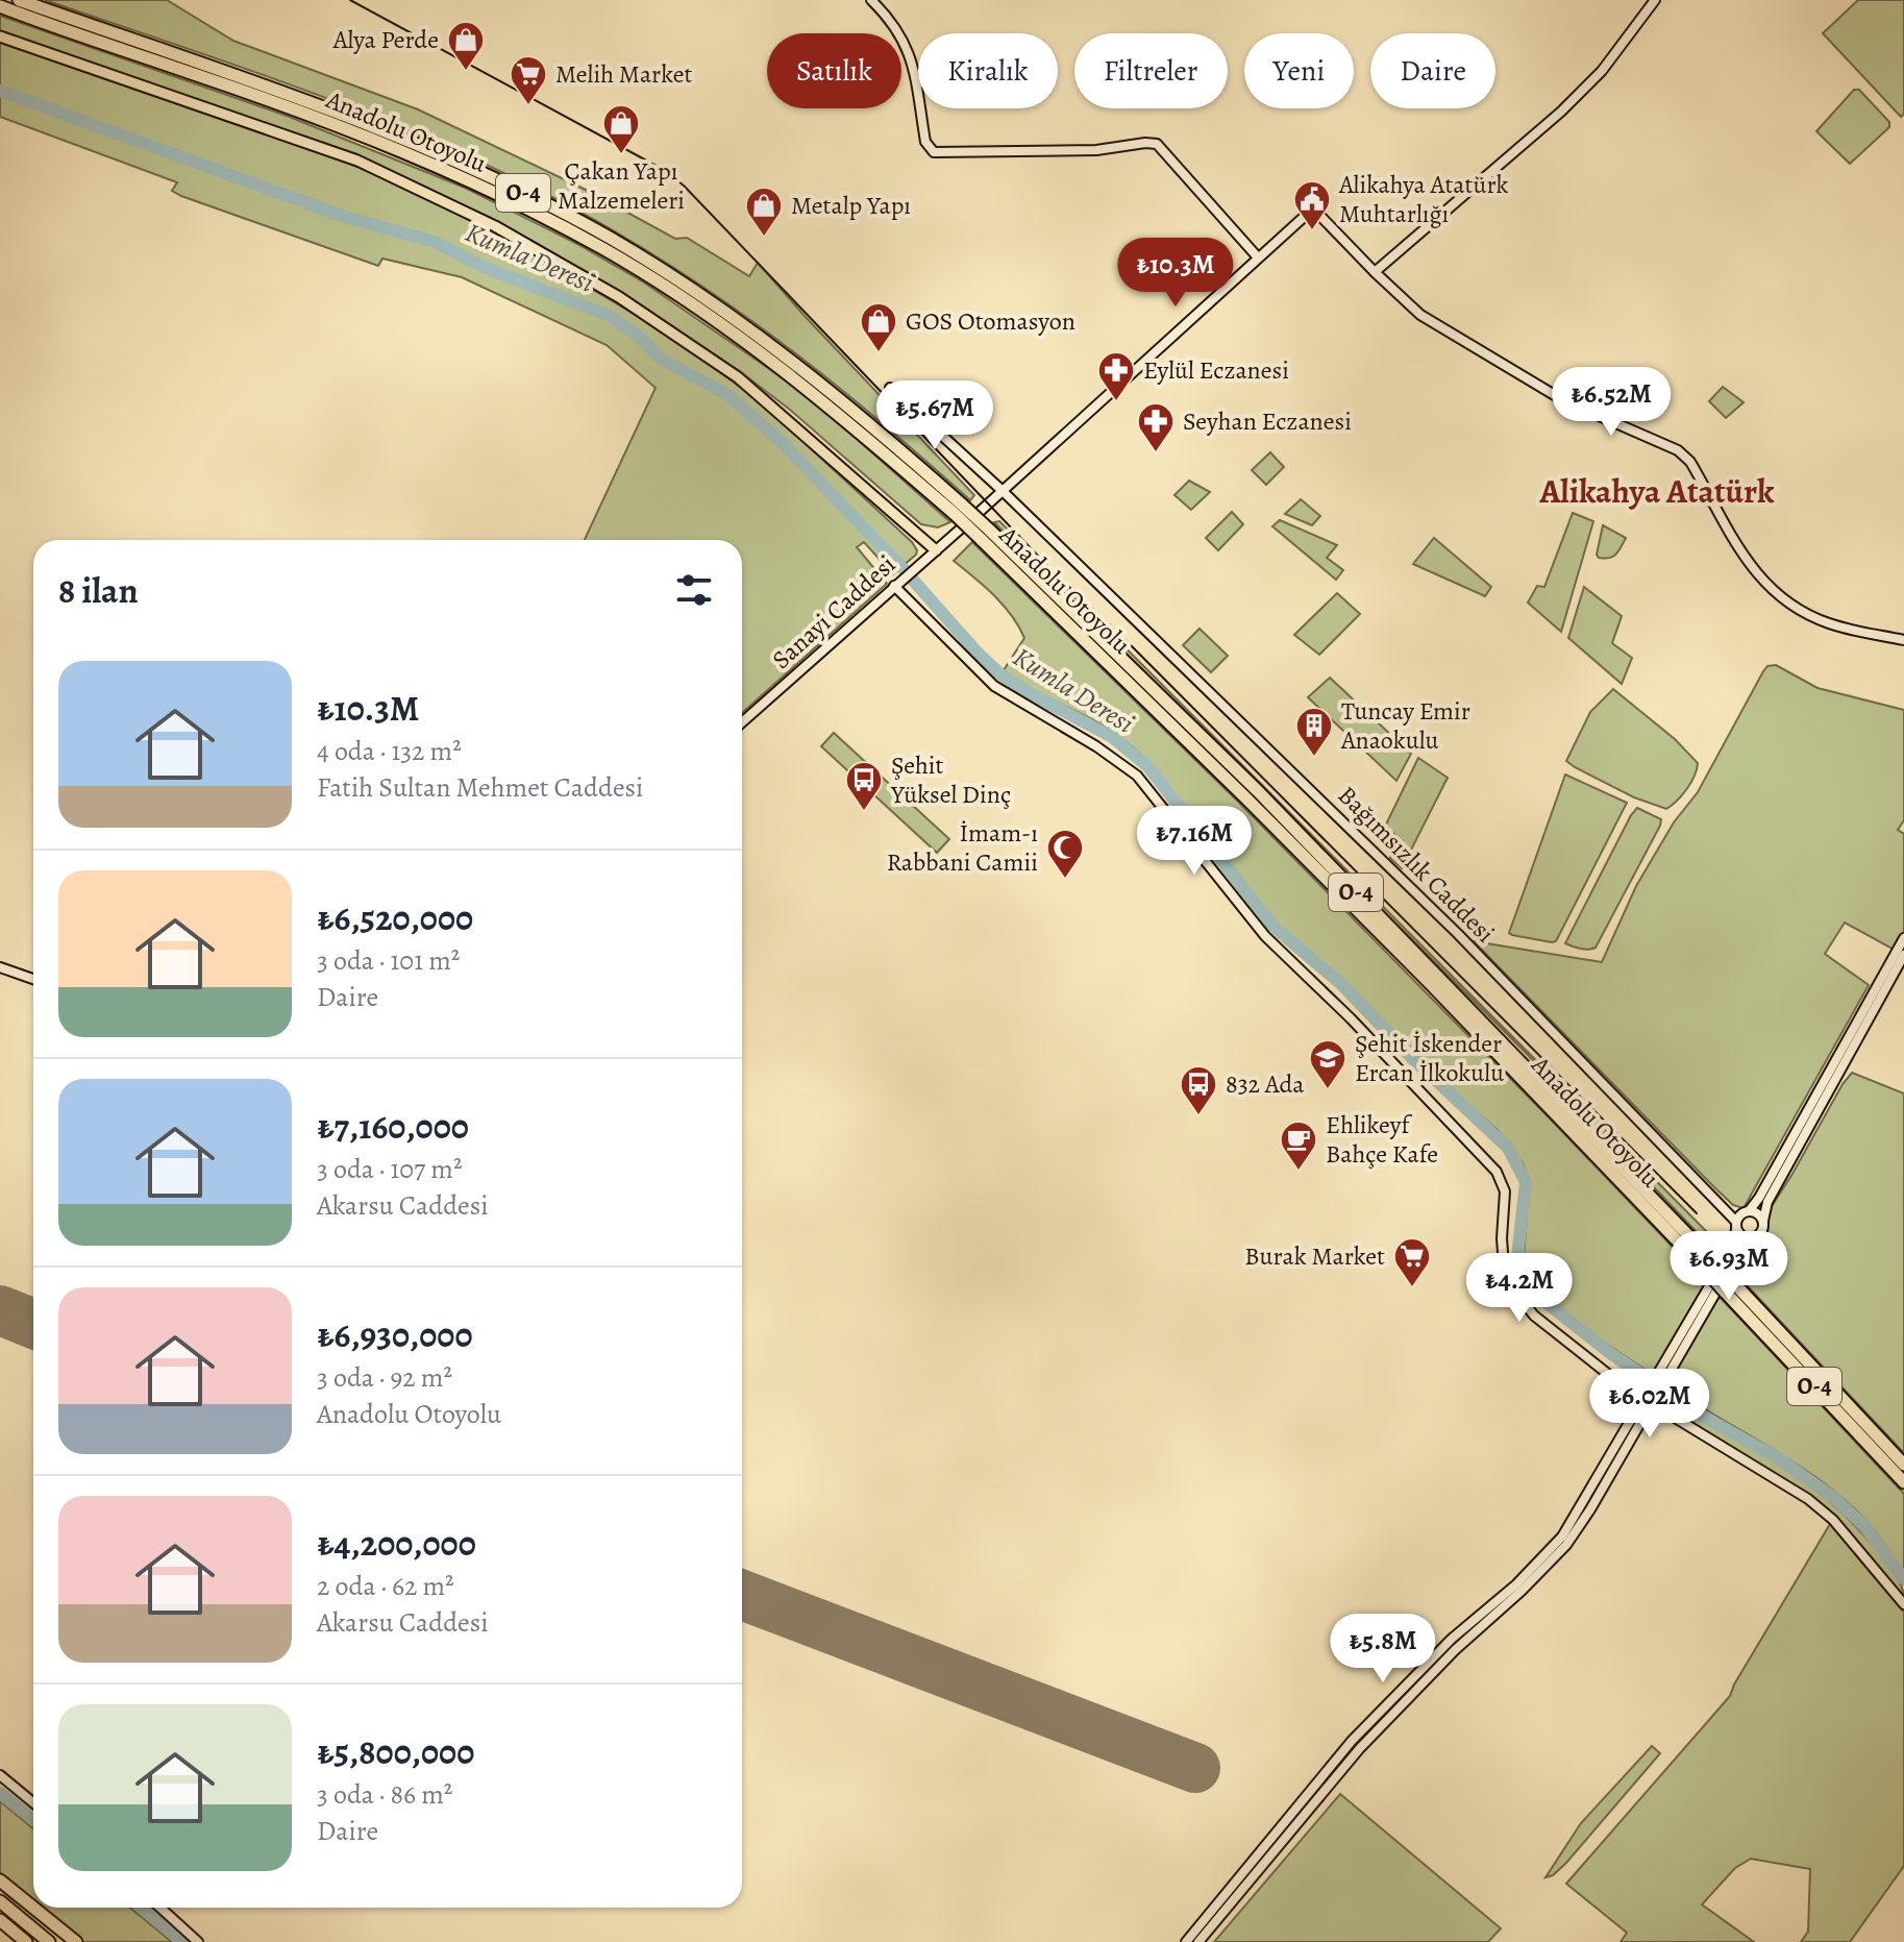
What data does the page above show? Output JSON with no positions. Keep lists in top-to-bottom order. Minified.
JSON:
{"streets":{"highway":["Anadolu Otoyolu","O-4"],"main road":["Sanayi Caddesi","Bağımsızlık Caddesi"]},"crossings":[["Sanayi Caddesi","Bağımsızlık Caddesi"]],"districts":["Alikahya Atatürk"],"water":["Kumla Deresi"],"places":{"shop":["Alya Perde","Çakan Yapı Malzemeleri","Metalp Yapı","GOS Otomasyon"],"supermarket":["Melih Market","Burak Market"],"public building":["Alikahya Atatürk Muhtarlığı"],"pharmacy":["Eylül Eczanesi","Seyhan Eczanesi"],"building":["Tuncay Emir Anaokulu"],"bus stop":["Şehit Yüksel Dinç","832 Ada"],"mosque":["İmam-ı Rabbani Camii"],"school or university":["Şehit İskender Ercan İlkokulu"],"cafe":["Ehlikeyf Bahçe Kafe"]},"page":{"chip":["Satılık","Kiralık","Filtreler","Yeni","Daire"],"price":["₺10.3M","₺6.52M","₺5.67M","₺7.16M","₺6.93M","₺4.2M","₺6.02M","₺5.8M"],"heading":"8 ilan","list":[{"name":"₺10.3M","note":"4 oda · 132 m² · Fatih Sultan Mehmet Caddesi"},{"name":"₺6,520,000","note":"3 oda · 101 m² · Daire"},{"name":"₺7,160,000","note":"3 oda · 107 m² · Akarsu Caddesi"},{"name":"₺6,930,000","note":"3 oda · 92 m² · Anadolu Otoyolu"},{"name":"₺4,200,000","note":"2 oda · 62 m² · Akarsu Caddesi"},{"name":"₺5,800,000","note":"3 oda · 86 m² · Daire"}]}}
